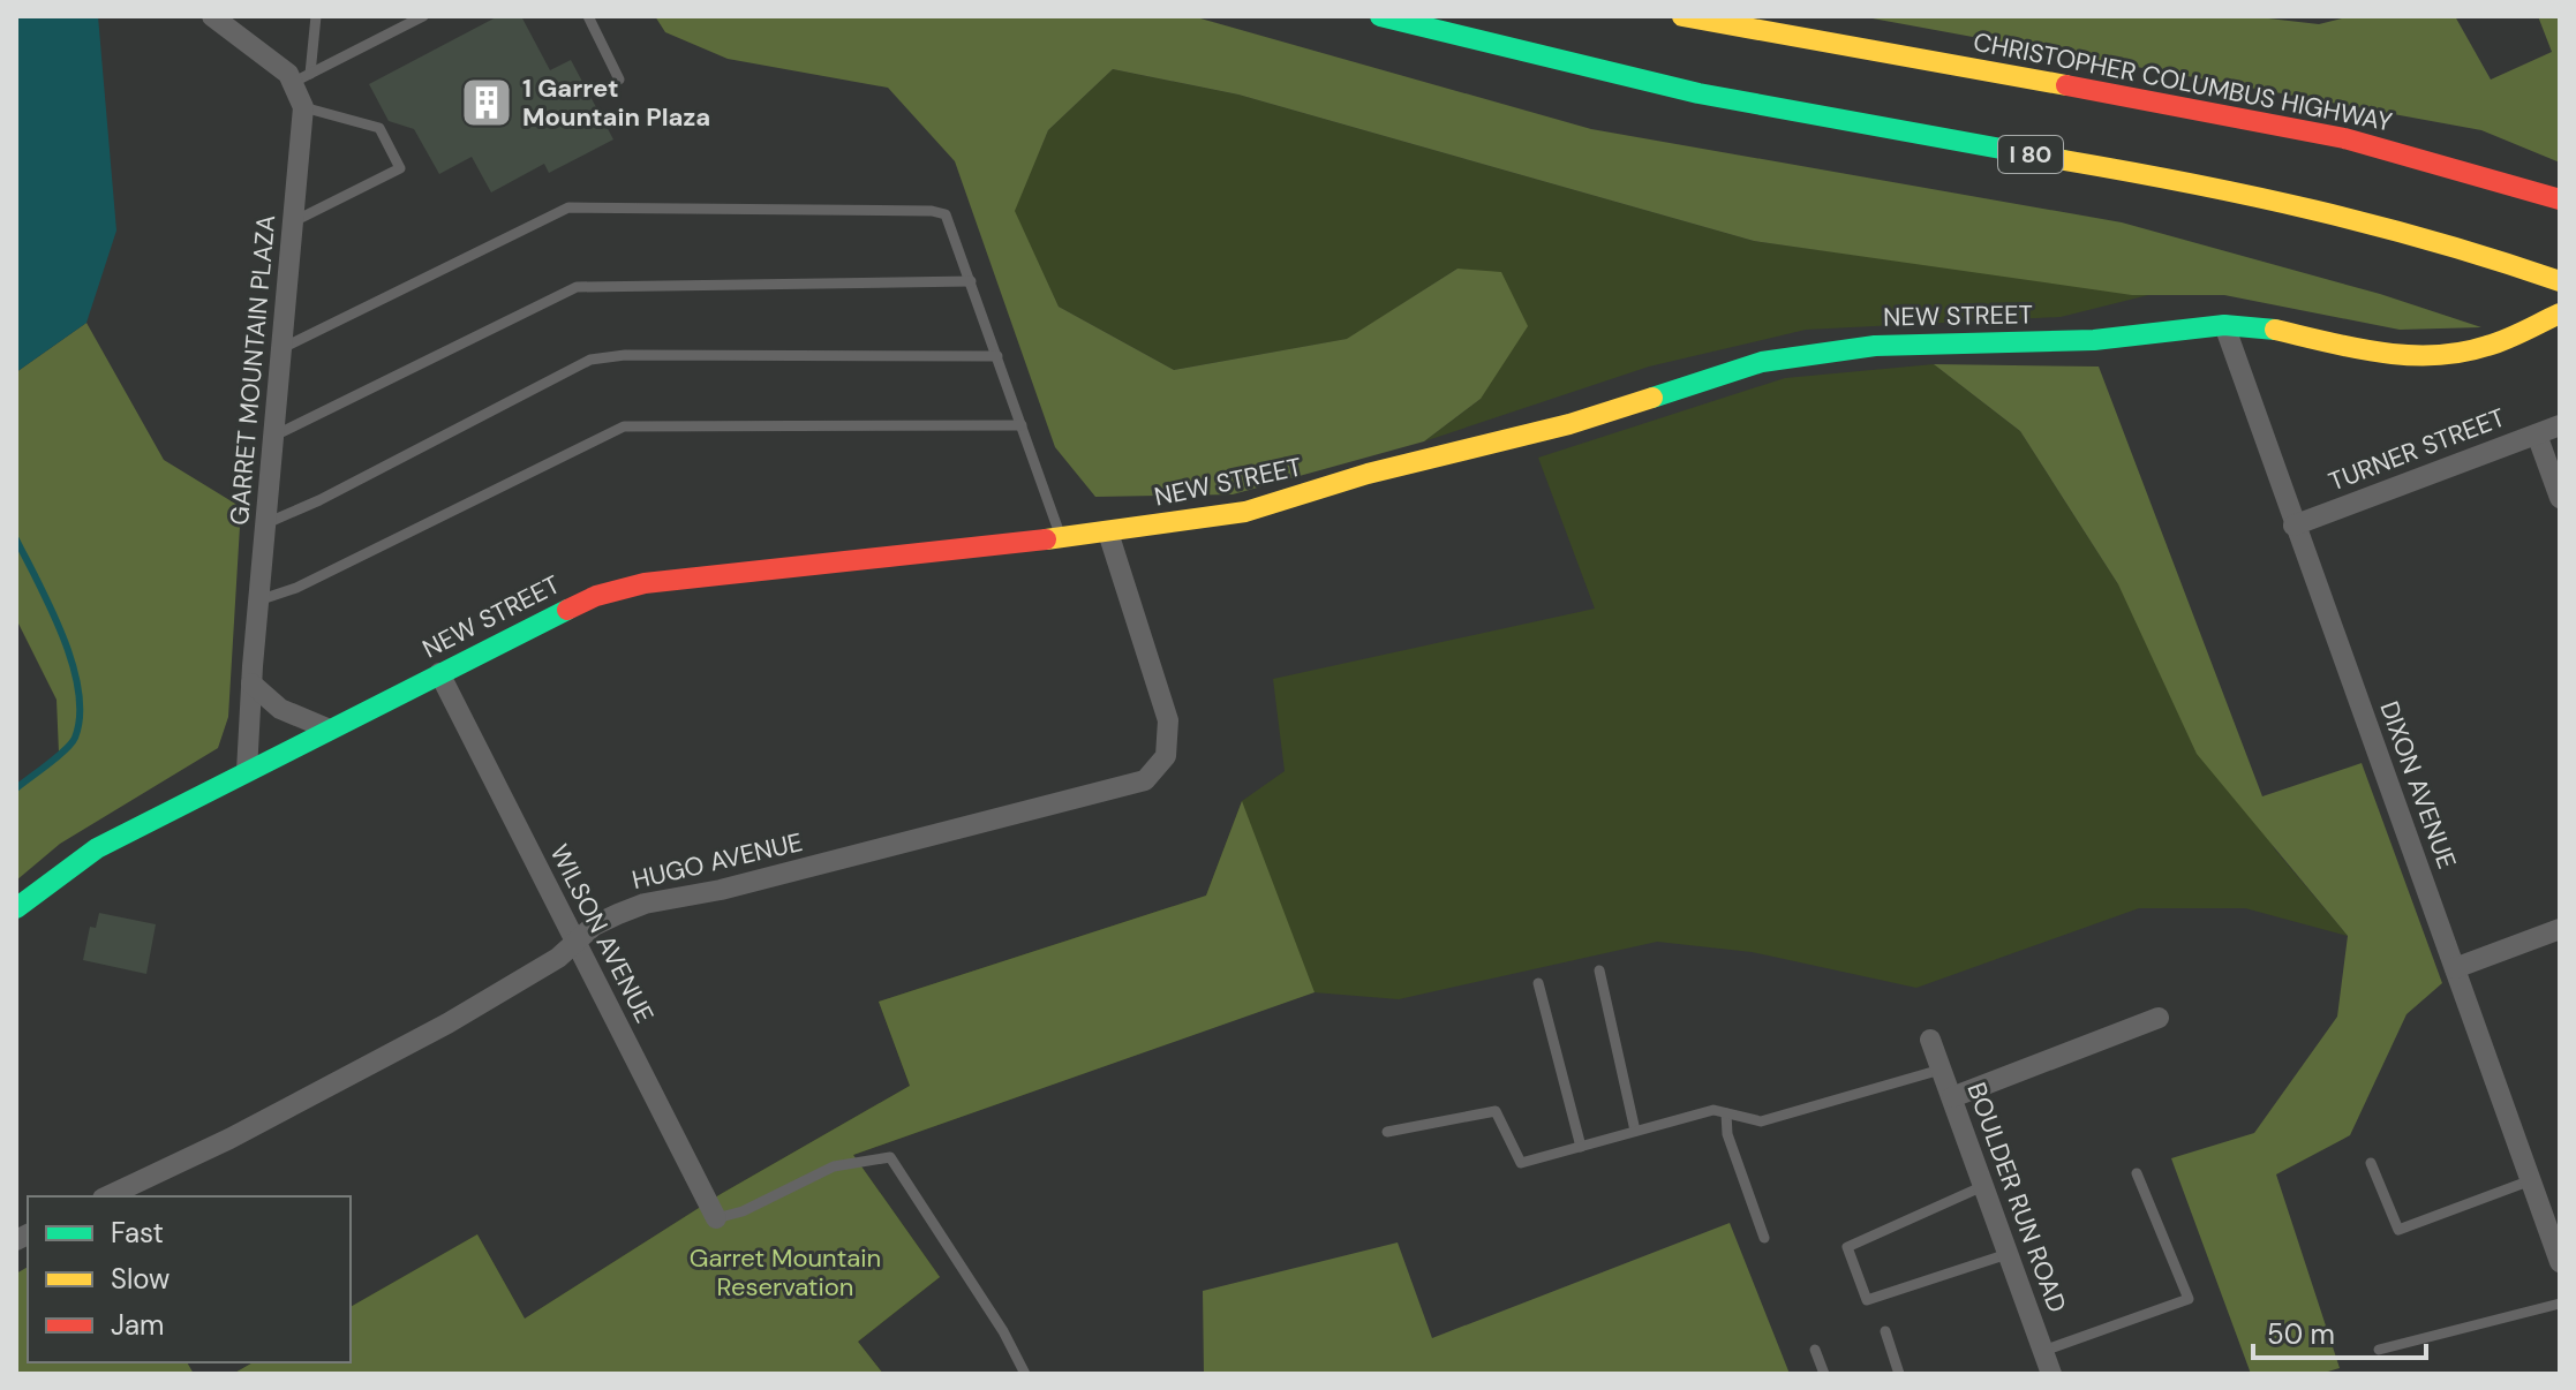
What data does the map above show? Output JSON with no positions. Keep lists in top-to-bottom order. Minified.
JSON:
{"streets":{"main road":["CHRISTOPHER COLUMBUS HIGHWAY","I 80","NEW STREET"],"street":["GARRET MOUNTAIN PLAZA","TURNER STREET","DIXON AVENUE","HUGO AVENUE","WILSON AVENUE","BOULDER RUN ROAD"]},"crossings":[["NEW STREET","GARRET MOUNTAIN PLAZA"],["NEW STREET","DIXON AVENUE"],["NEW STREET","HUGO AVENUE"],["NEW STREET","WILSON AVENUE"],["TURNER STREET","DIXON AVENUE"],["HUGO AVENUE","WILSON AVENUE"]],"parks":["Garret Mountain Reservation"],"places":{"building":["1 Garret Mountain Plaza"]},"legend":["Fast","Slow","Jam"],"scale_bar":"50 m"}
